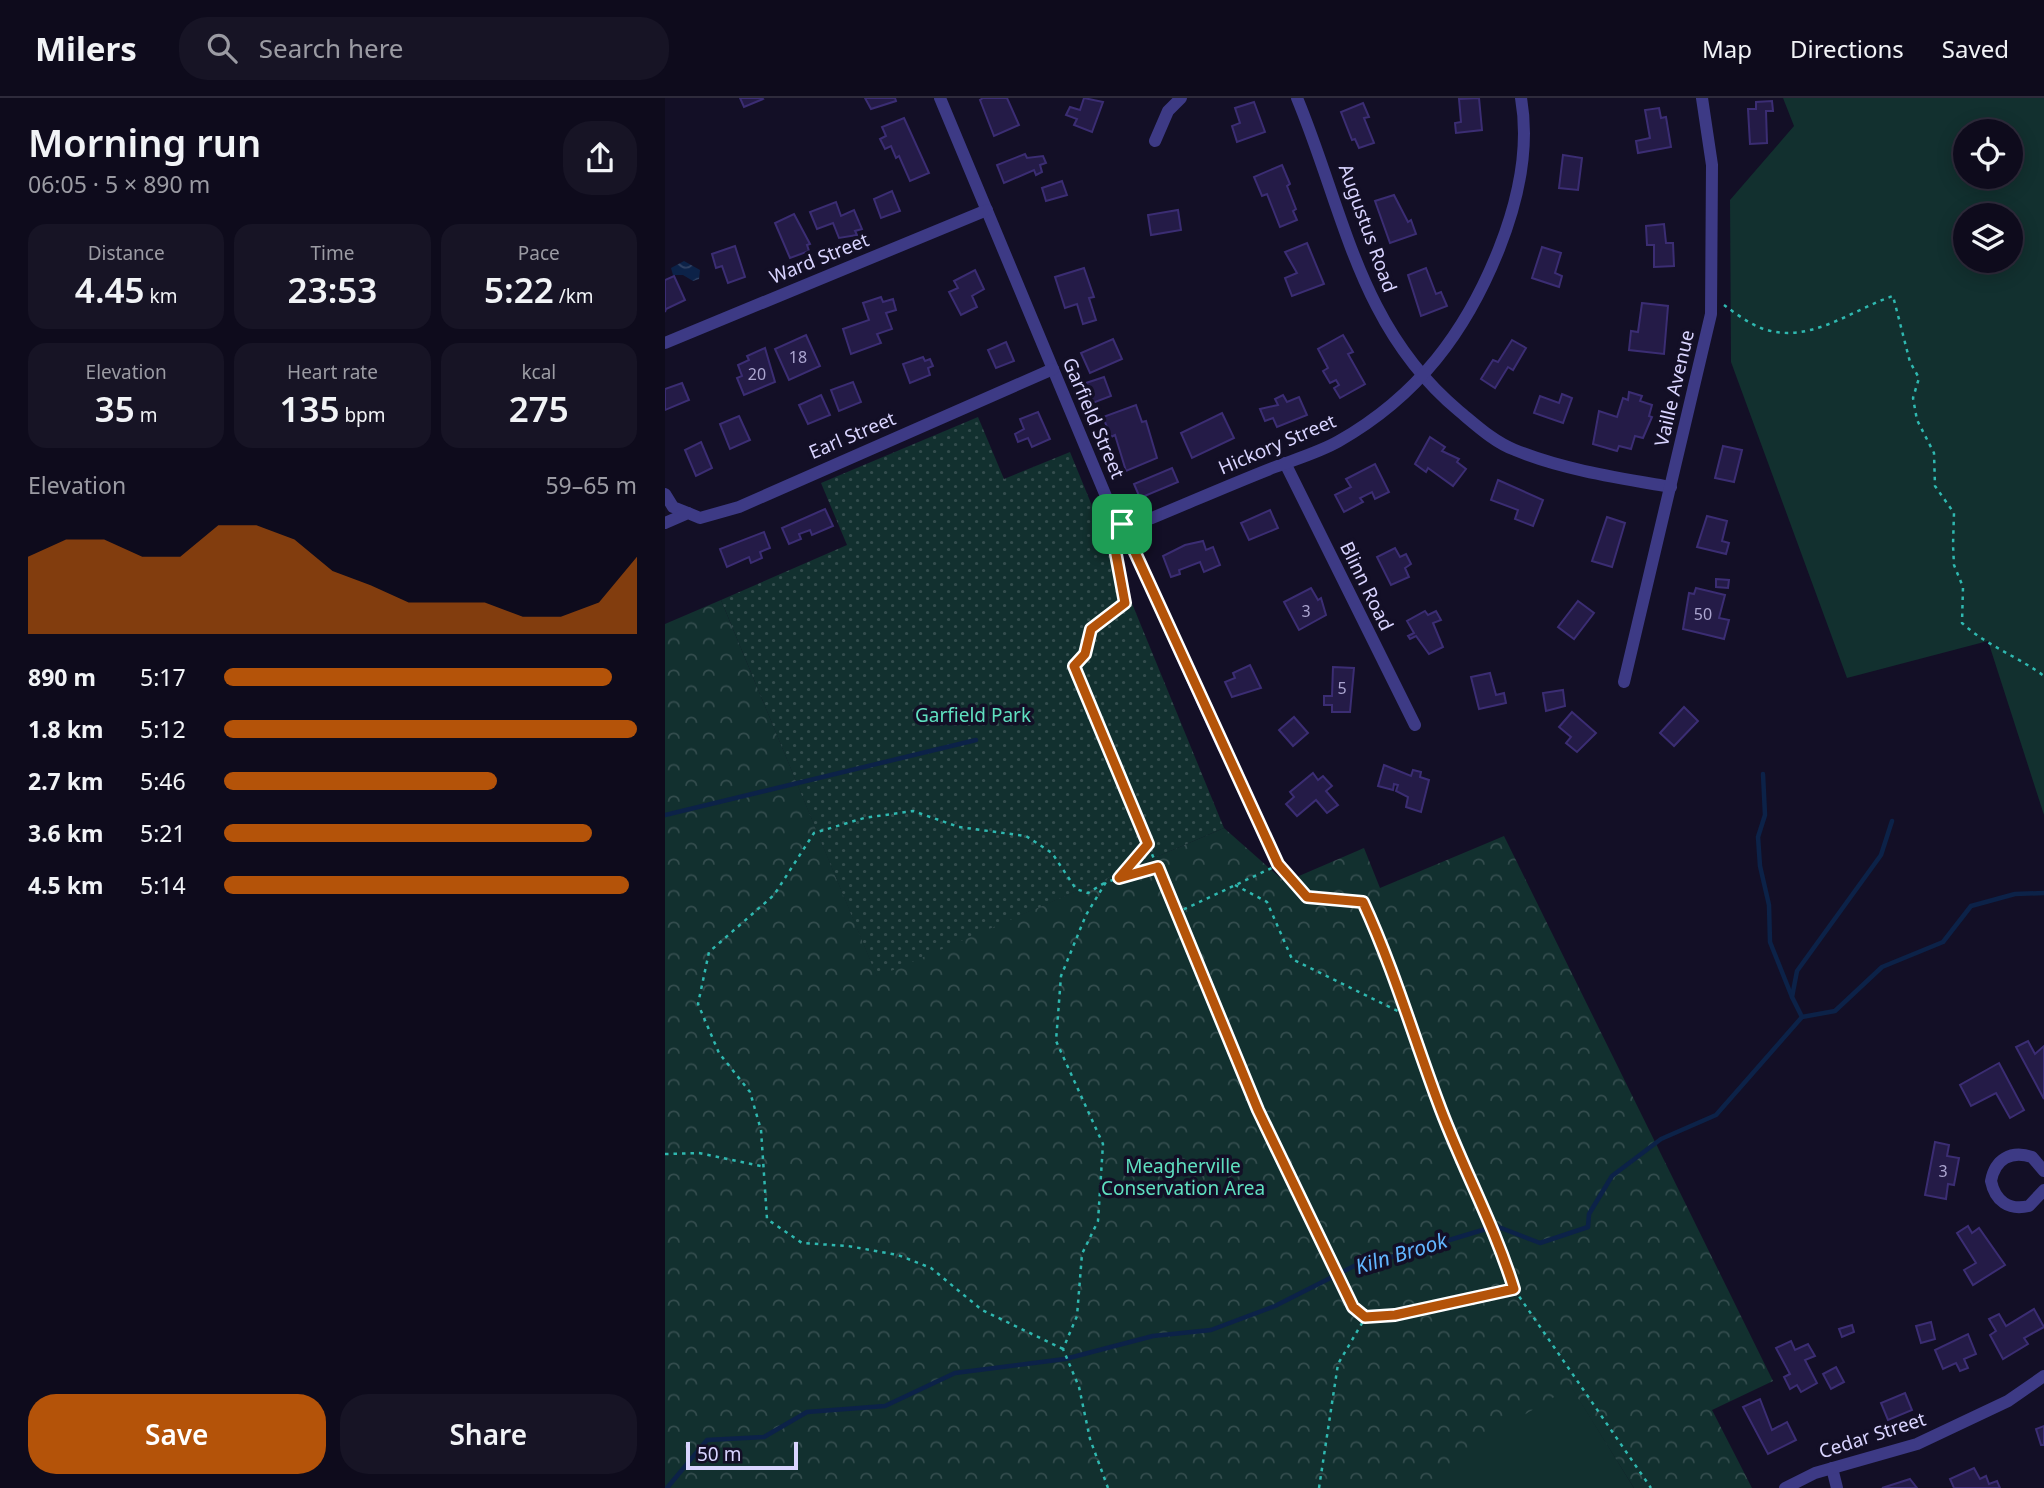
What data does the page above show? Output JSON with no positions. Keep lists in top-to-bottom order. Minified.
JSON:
{"streets":{"street":["Augustus Road","Ward Street","Vaille Avenue","Garfield Street","Earl Street","Hickory Street","Blinn Road","Cedar Street"]},"crossings":[["Augustus Road","Vaille Avenue"],["Augustus Road","Hickory Street"],["Ward Street","Garfield Street"],["Garfield Street","Earl Street"],["Garfield Street","Hickory Street"],["Hickory Street","Blinn Road"]],"water":["Kiln Brook"],"parks":["Garfield Park","Meagherville Conservation Area"],"house_numbers":["18","20","3","50","5","3"],"scale_bar":"50 m","page":{"header":"Milers","search":"Search here","nav":["Map","Directions","Saved"],"heading":["Morning run","06:05 · 5 × 890 m"],"stats":[["Distance","4.45 km"],["Time","23:53"],["Pace","5:22 /km"],["Elevation","35 m"],["Heart rate","135 bpm"],["kcal","275"]],"chart":["Elevation","59–65 m"],"list":[{"name":"890 m","note":"5:17"},{"name":"1.8 km","note":"5:12"},{"name":"2.7 km","note":"5:46"},{"name":"3.6 km","note":"5:21"},{"name":"4.5 km","note":"5:14"}],"buttons":["Save","Share"],"scale":"50 m"}}
